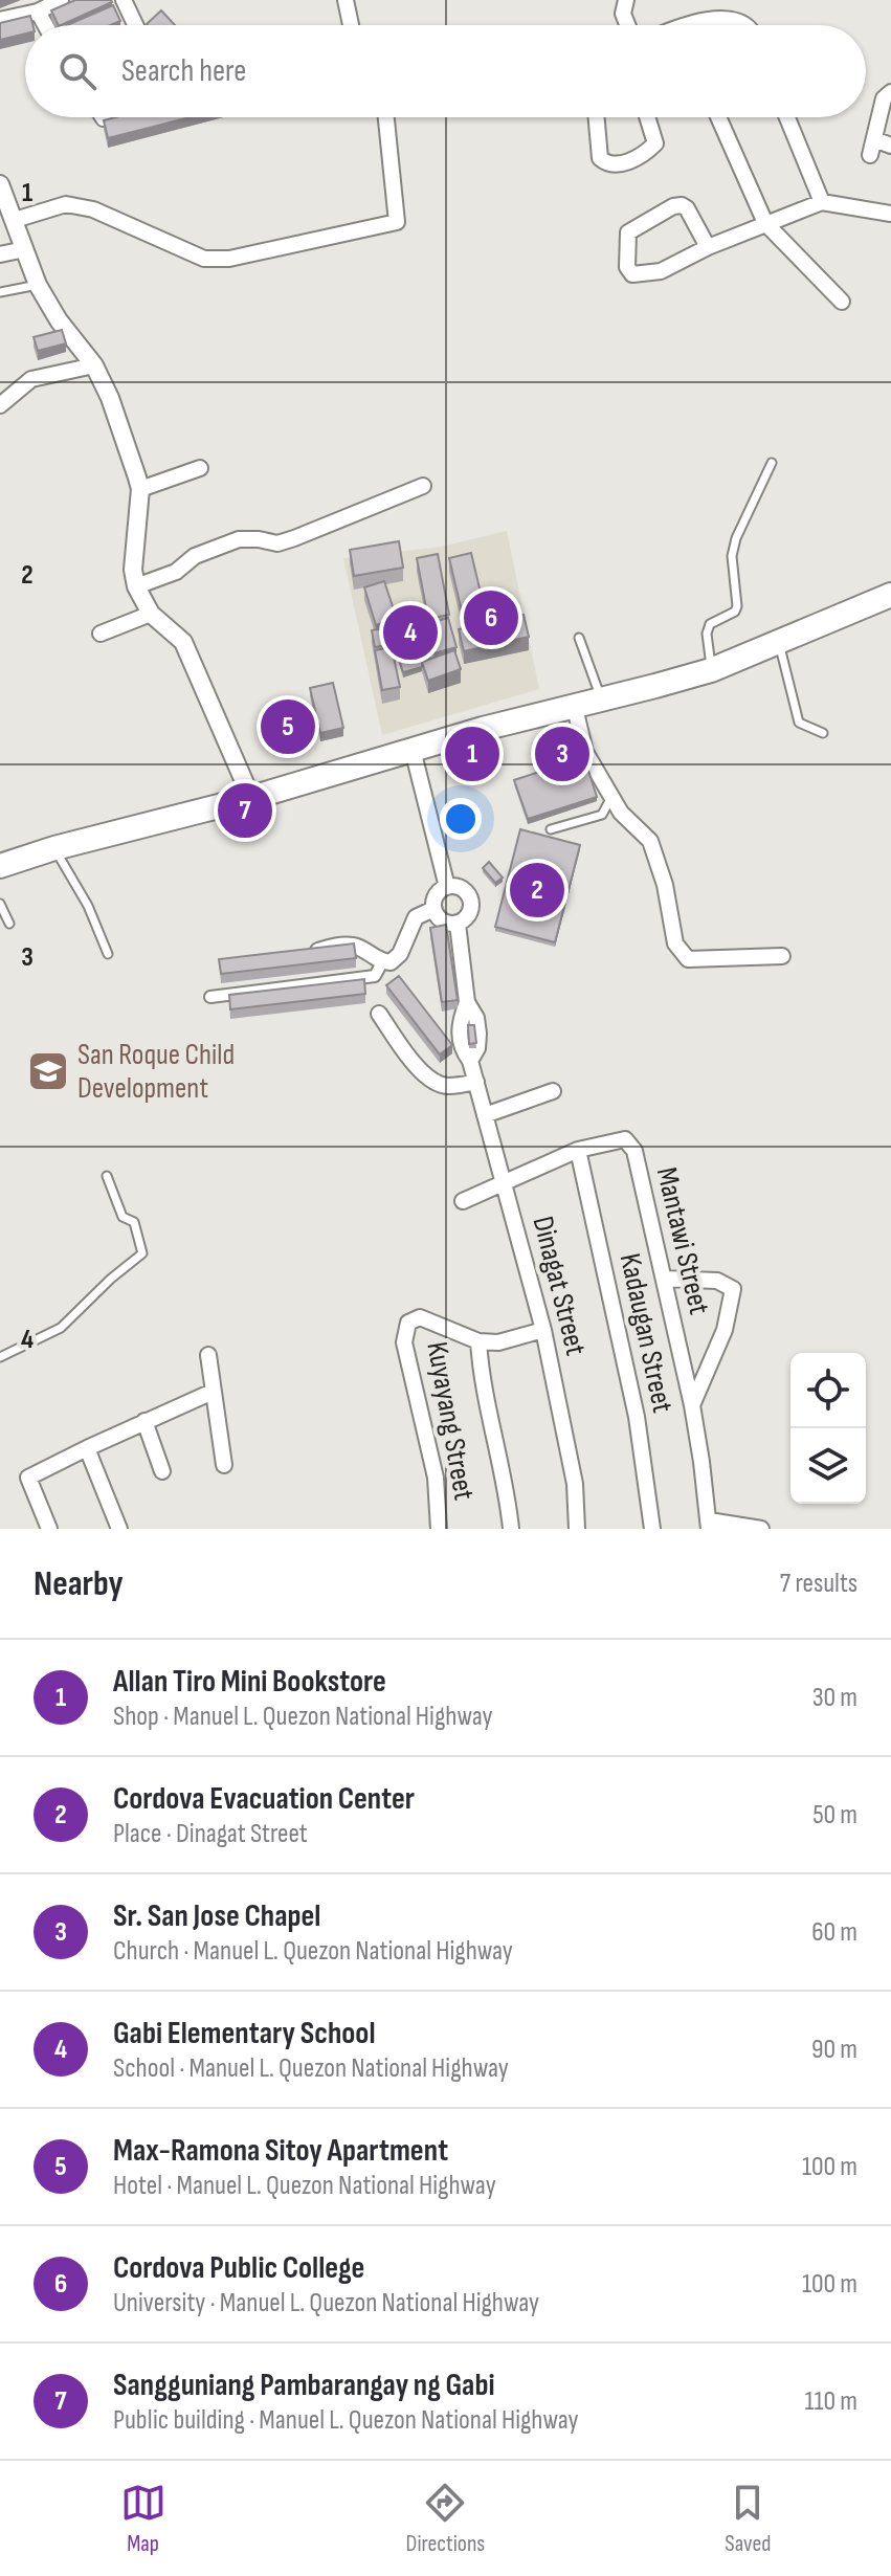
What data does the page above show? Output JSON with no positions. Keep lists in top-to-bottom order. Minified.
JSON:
{"streets":{"street":["Mantawi Street","Dinagat Street","Kadaugan Street","Kuyayang Street"]},"crossings":[["Mantawi Street","Dinagat Street"],["Mantawi Street","Kadaugan Street"]],"places":{"school or university":["San Roque Child Development"]},"page":{"search":"Search here","pins":["6","4","5","1","3","7","2"],"heading":["Nearby","7 results"],"list":[{"mark":"1","name":"Allan Tiro Mini Bookstore","note":"Shop · Manuel L. Quezon National Highway","value":"30 m"},{"mark":"2","name":"Cordova Evacuation Center","note":"Place · Dinagat Street","value":"50 m"},{"mark":"3","name":"Sr. San Jose Chapel","note":"Church · Manuel L. Quezon National Highway","value":"60 m"},{"mark":"4","name":"Gabi Elementary School","note":"School · Manuel L. Quezon National Highway","value":"90 m"},{"mark":"5","name":"Max-Ramona Sitoy Apartment","note":"Hotel · Manuel L. Quezon National Highway","value":"100 m"},{"mark":"6","name":"Cordova Public College","note":"University · Manuel L. Quezon National Highway","value":"100 m"},{"mark":"7","name":"Sangguniang Pambarangay ng Gabi","note":"Public building · Manuel L. Quezon National Highway","value":"110 m"}],"nav":["Map","Directions","Saved"]},"grid":{"rows":["1","2","3","4"]}}
